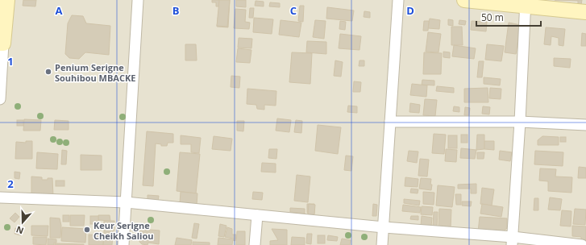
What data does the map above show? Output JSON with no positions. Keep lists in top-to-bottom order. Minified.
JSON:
{"places":["Penium Serigne Souhibou MBACKE","Keur Serigne Cheikh Saliou"],"scale_bar":"50 m","north":"bottom","grid":{"columns":["A","B","C","D"],"rows":["1","2"]}}
